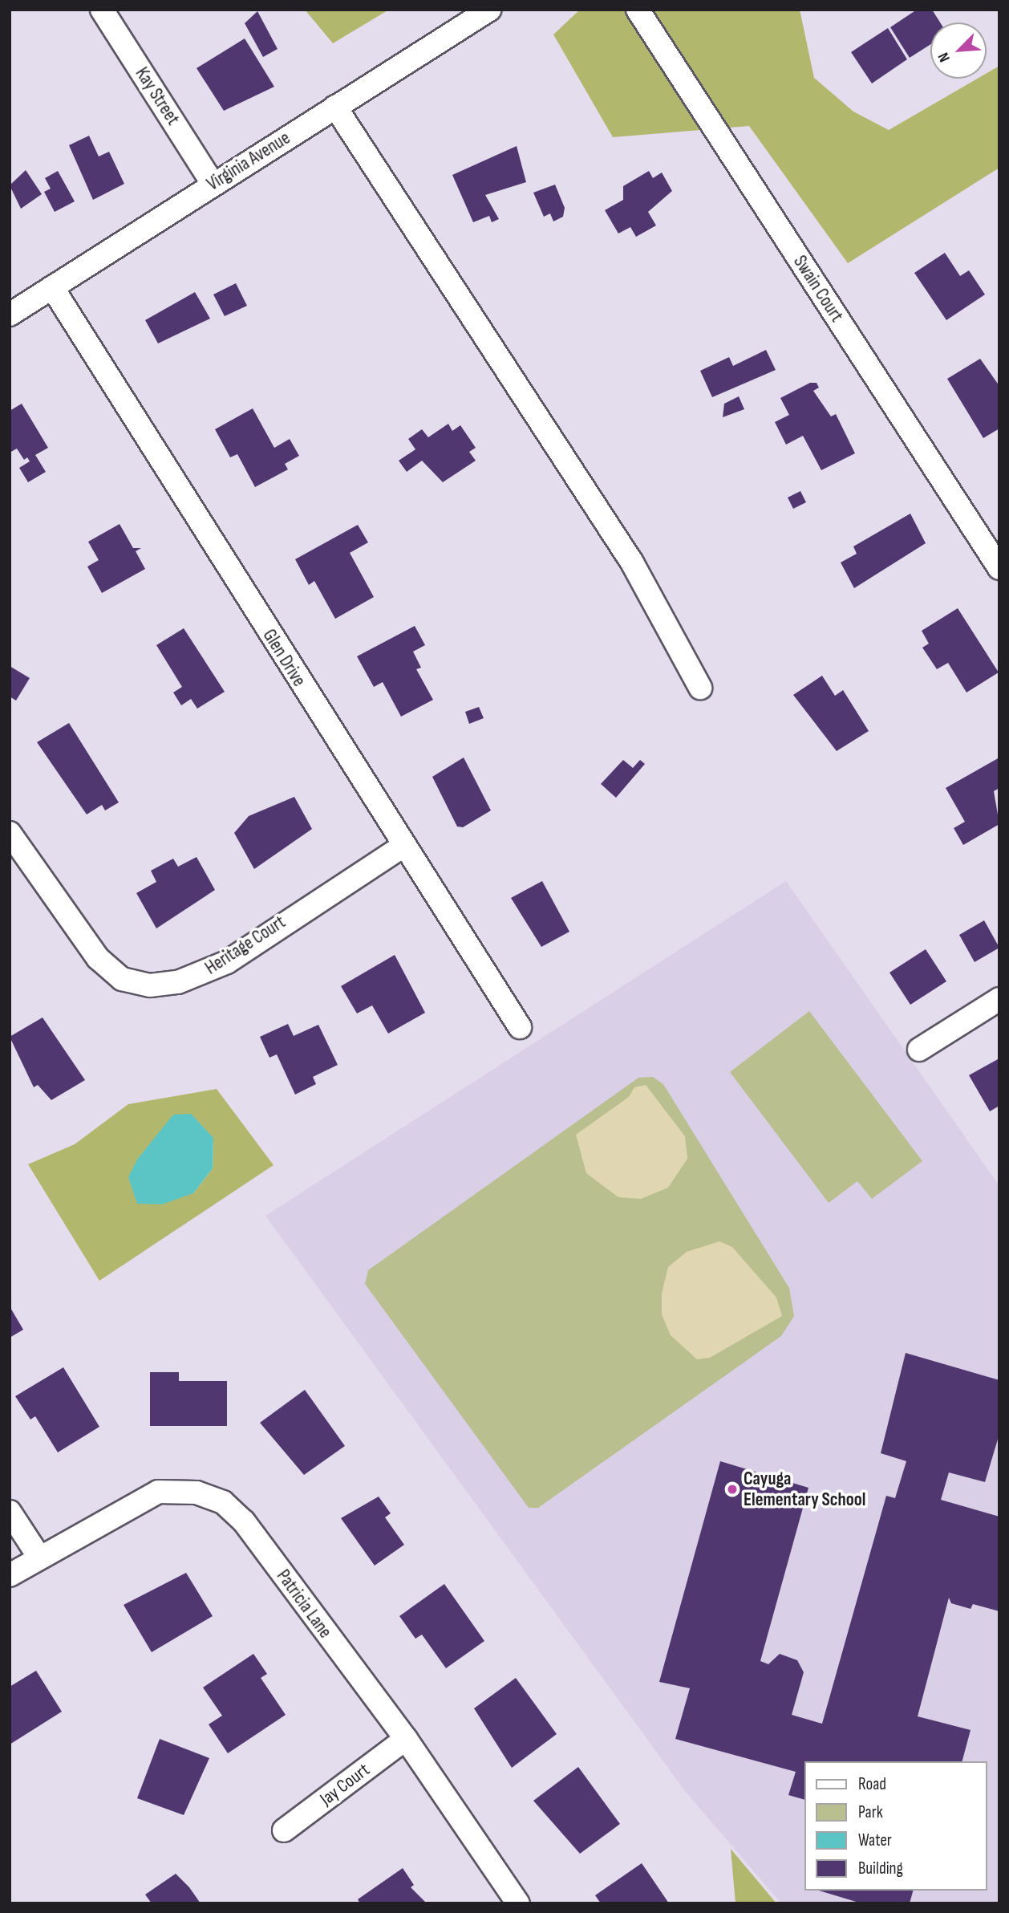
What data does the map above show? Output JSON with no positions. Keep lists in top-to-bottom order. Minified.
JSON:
{"streets":{"street":["Kay Street","Virginia Avenue","Swain Court","Glen Drive","Heritage Court","Patricia Lane","Jay Court"]},"crossings":[["Kay Street","Virginia Avenue"],["Virginia Avenue","Glen Drive"],["Glen Drive","Heritage Court"],["Patricia Lane","Jay Court"]],"places":["Cayuga Elementary School"],"legend":["Road","Park","Water","Building"],"north":"bottom left"}
